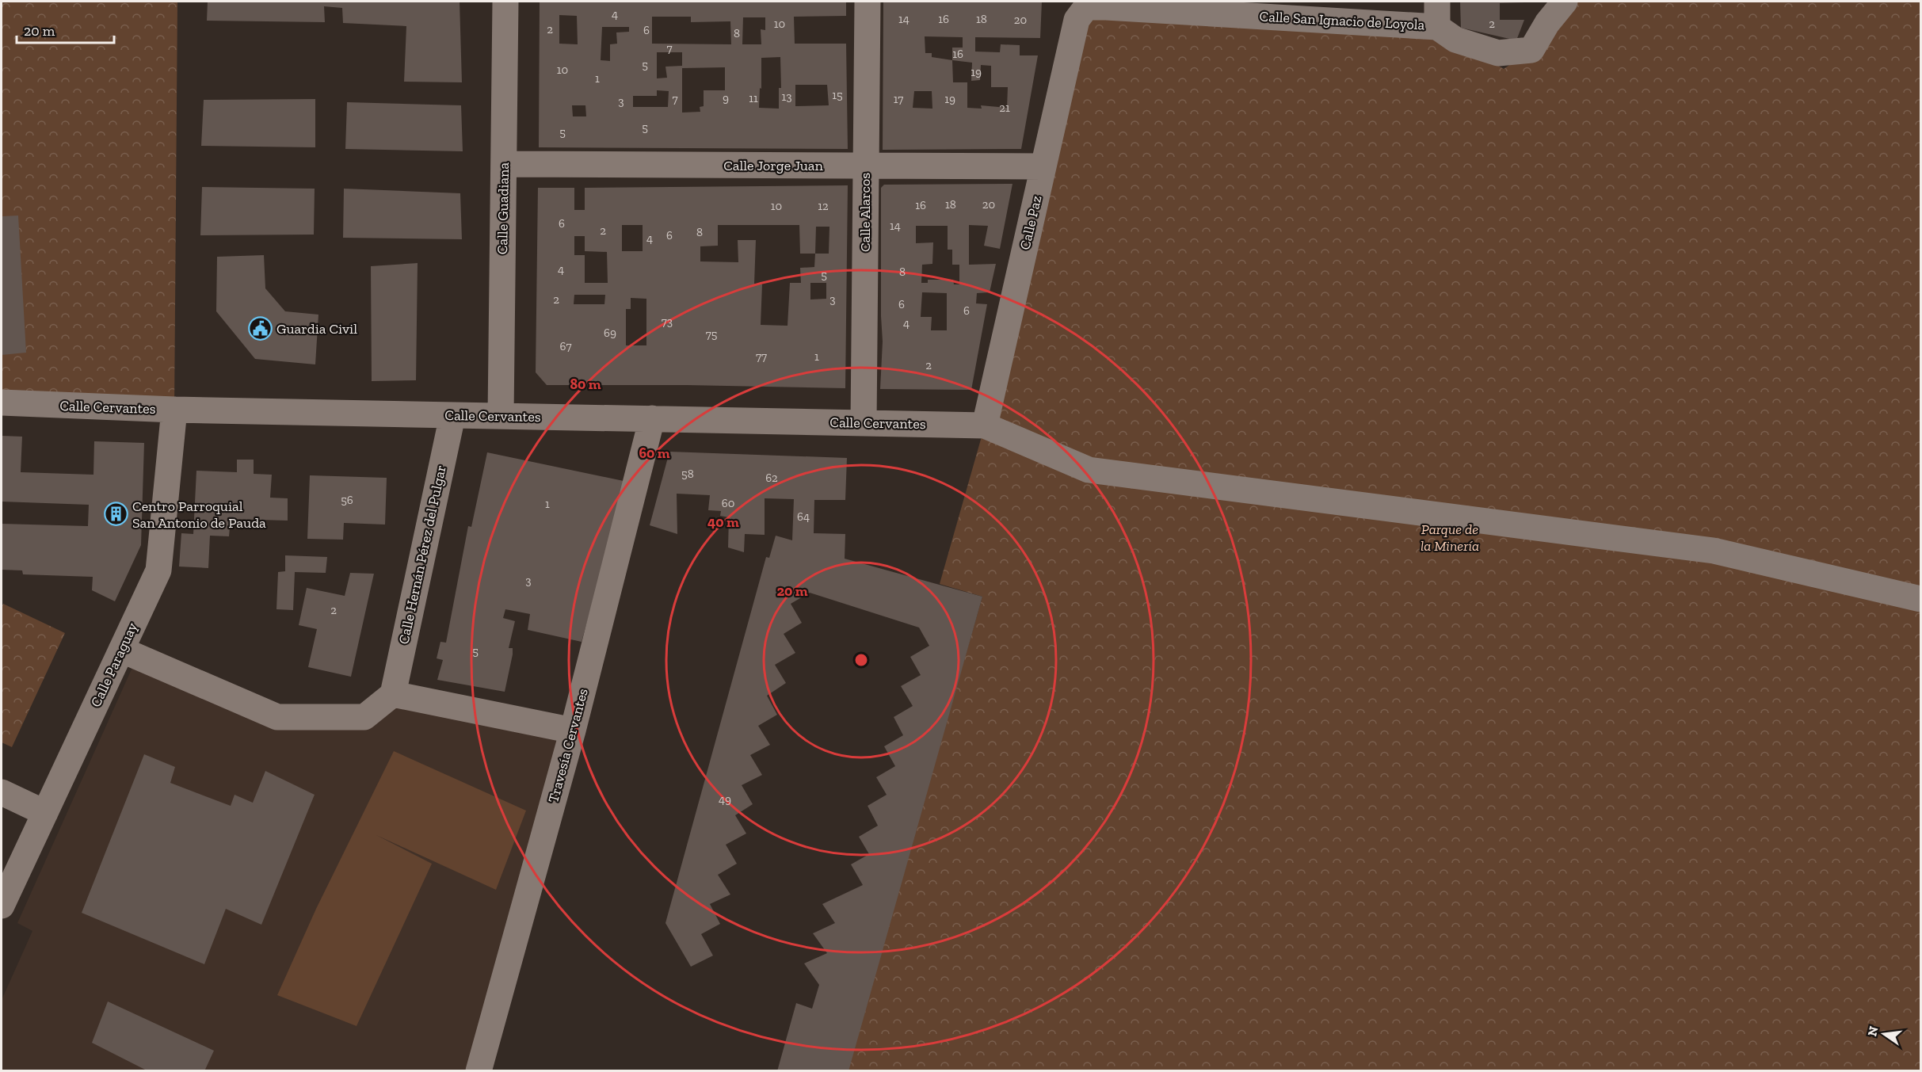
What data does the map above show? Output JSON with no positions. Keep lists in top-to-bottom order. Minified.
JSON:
{"streets":{"street":["Calle San Ignacio de Loyola","Calle Jorge Juan","Calle Guadiana","Calle Alarcos","Calle Paz","Calle Cervantes","Calle Hernán Pérez del Pulgar","Calle Paraguay","Travesía Cervantes"]},"crossings":[["Calle San Ignacio de Loyola","Calle Paz"],["Calle Jorge Juan","Calle Guadiana"],["Calle Jorge Juan","Calle Alarcos"],["Calle Jorge Juan","Calle Paz"],["Calle Guadiana","Calle Cervantes"],["Calle Alarcos","Calle Cervantes"],["Calle Paz","Calle Cervantes"],["Calle Cervantes","Calle Hernán Pérez del Pulgar"],["Calle Cervantes","Calle Paraguay"],["Calle Cervantes","Travesía Cervantes"]],"parks":["Parque de la Minería"],"places":{"public building":["Guardia Civil"],"building":["Centro Parroquial San Antonio de Pauda"]},"house_numbers":["4","14","16","18","20","10","2","2","6","8","7","16","5","10","19","1","15","13","9","11","7","17","19","3","21","5","5","18","20","16","10","12","6","14","2","8","6","4","4","8","5","2","3","6","6","73","4","69","75","67","77","1","2","58","62","56","60","1","64","3","2","5","49"],"scale_bar":"20 m","north":"left","rings":["80 m","60 m","40 m","20 m"]}
